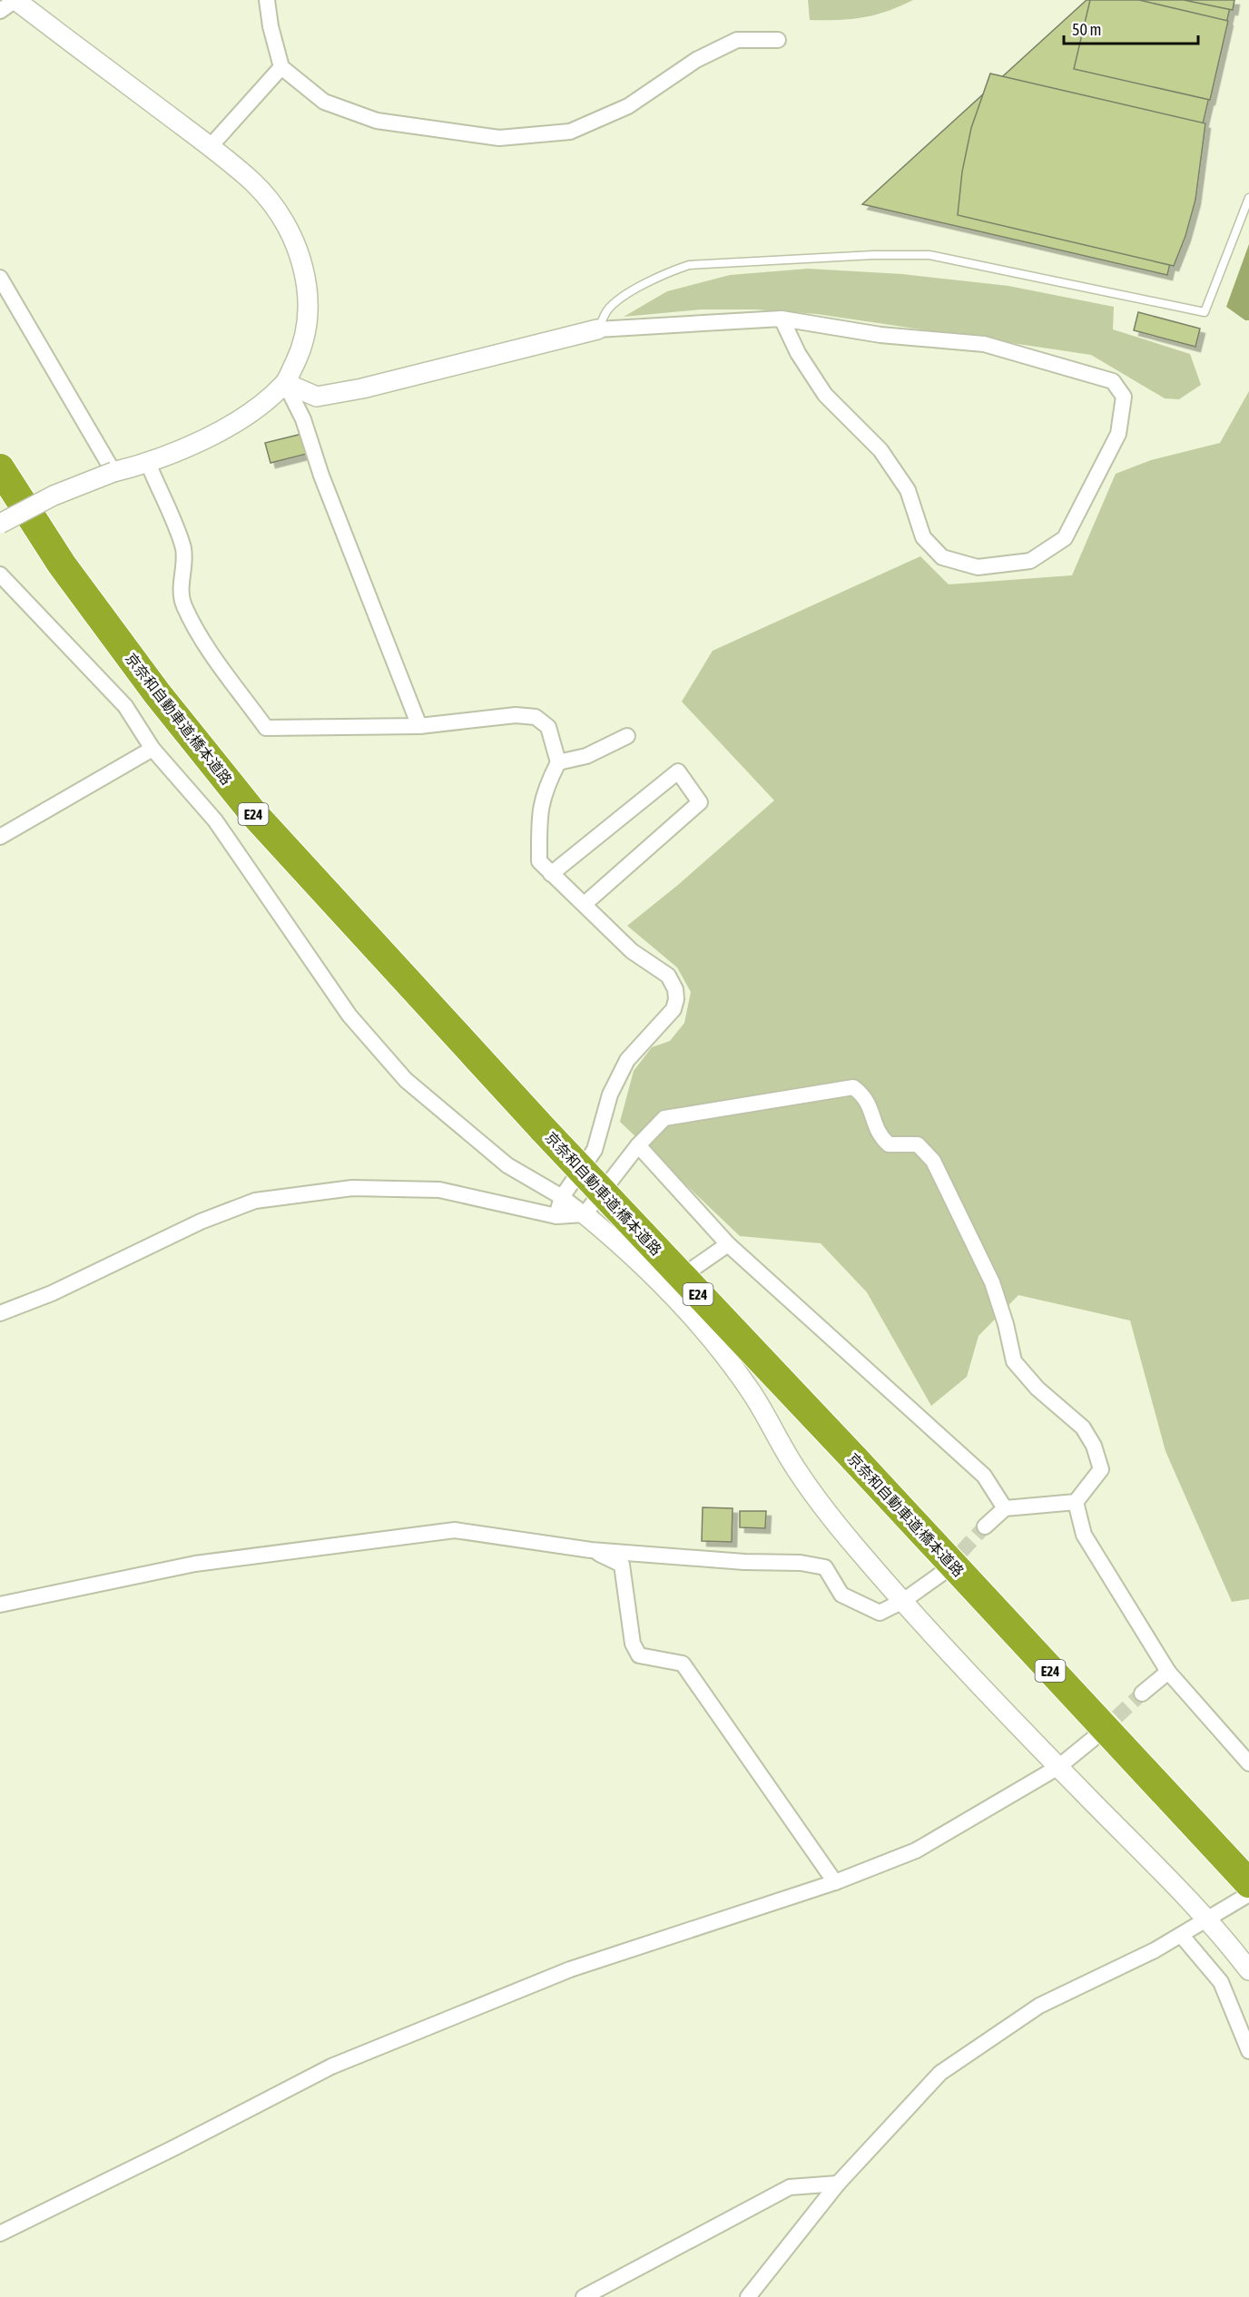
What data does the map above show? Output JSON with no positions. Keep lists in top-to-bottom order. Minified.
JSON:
{"streets":{"highway":["京奈和自動車道;橋本道路","E24"]},"scale_bar":"50 m"}
